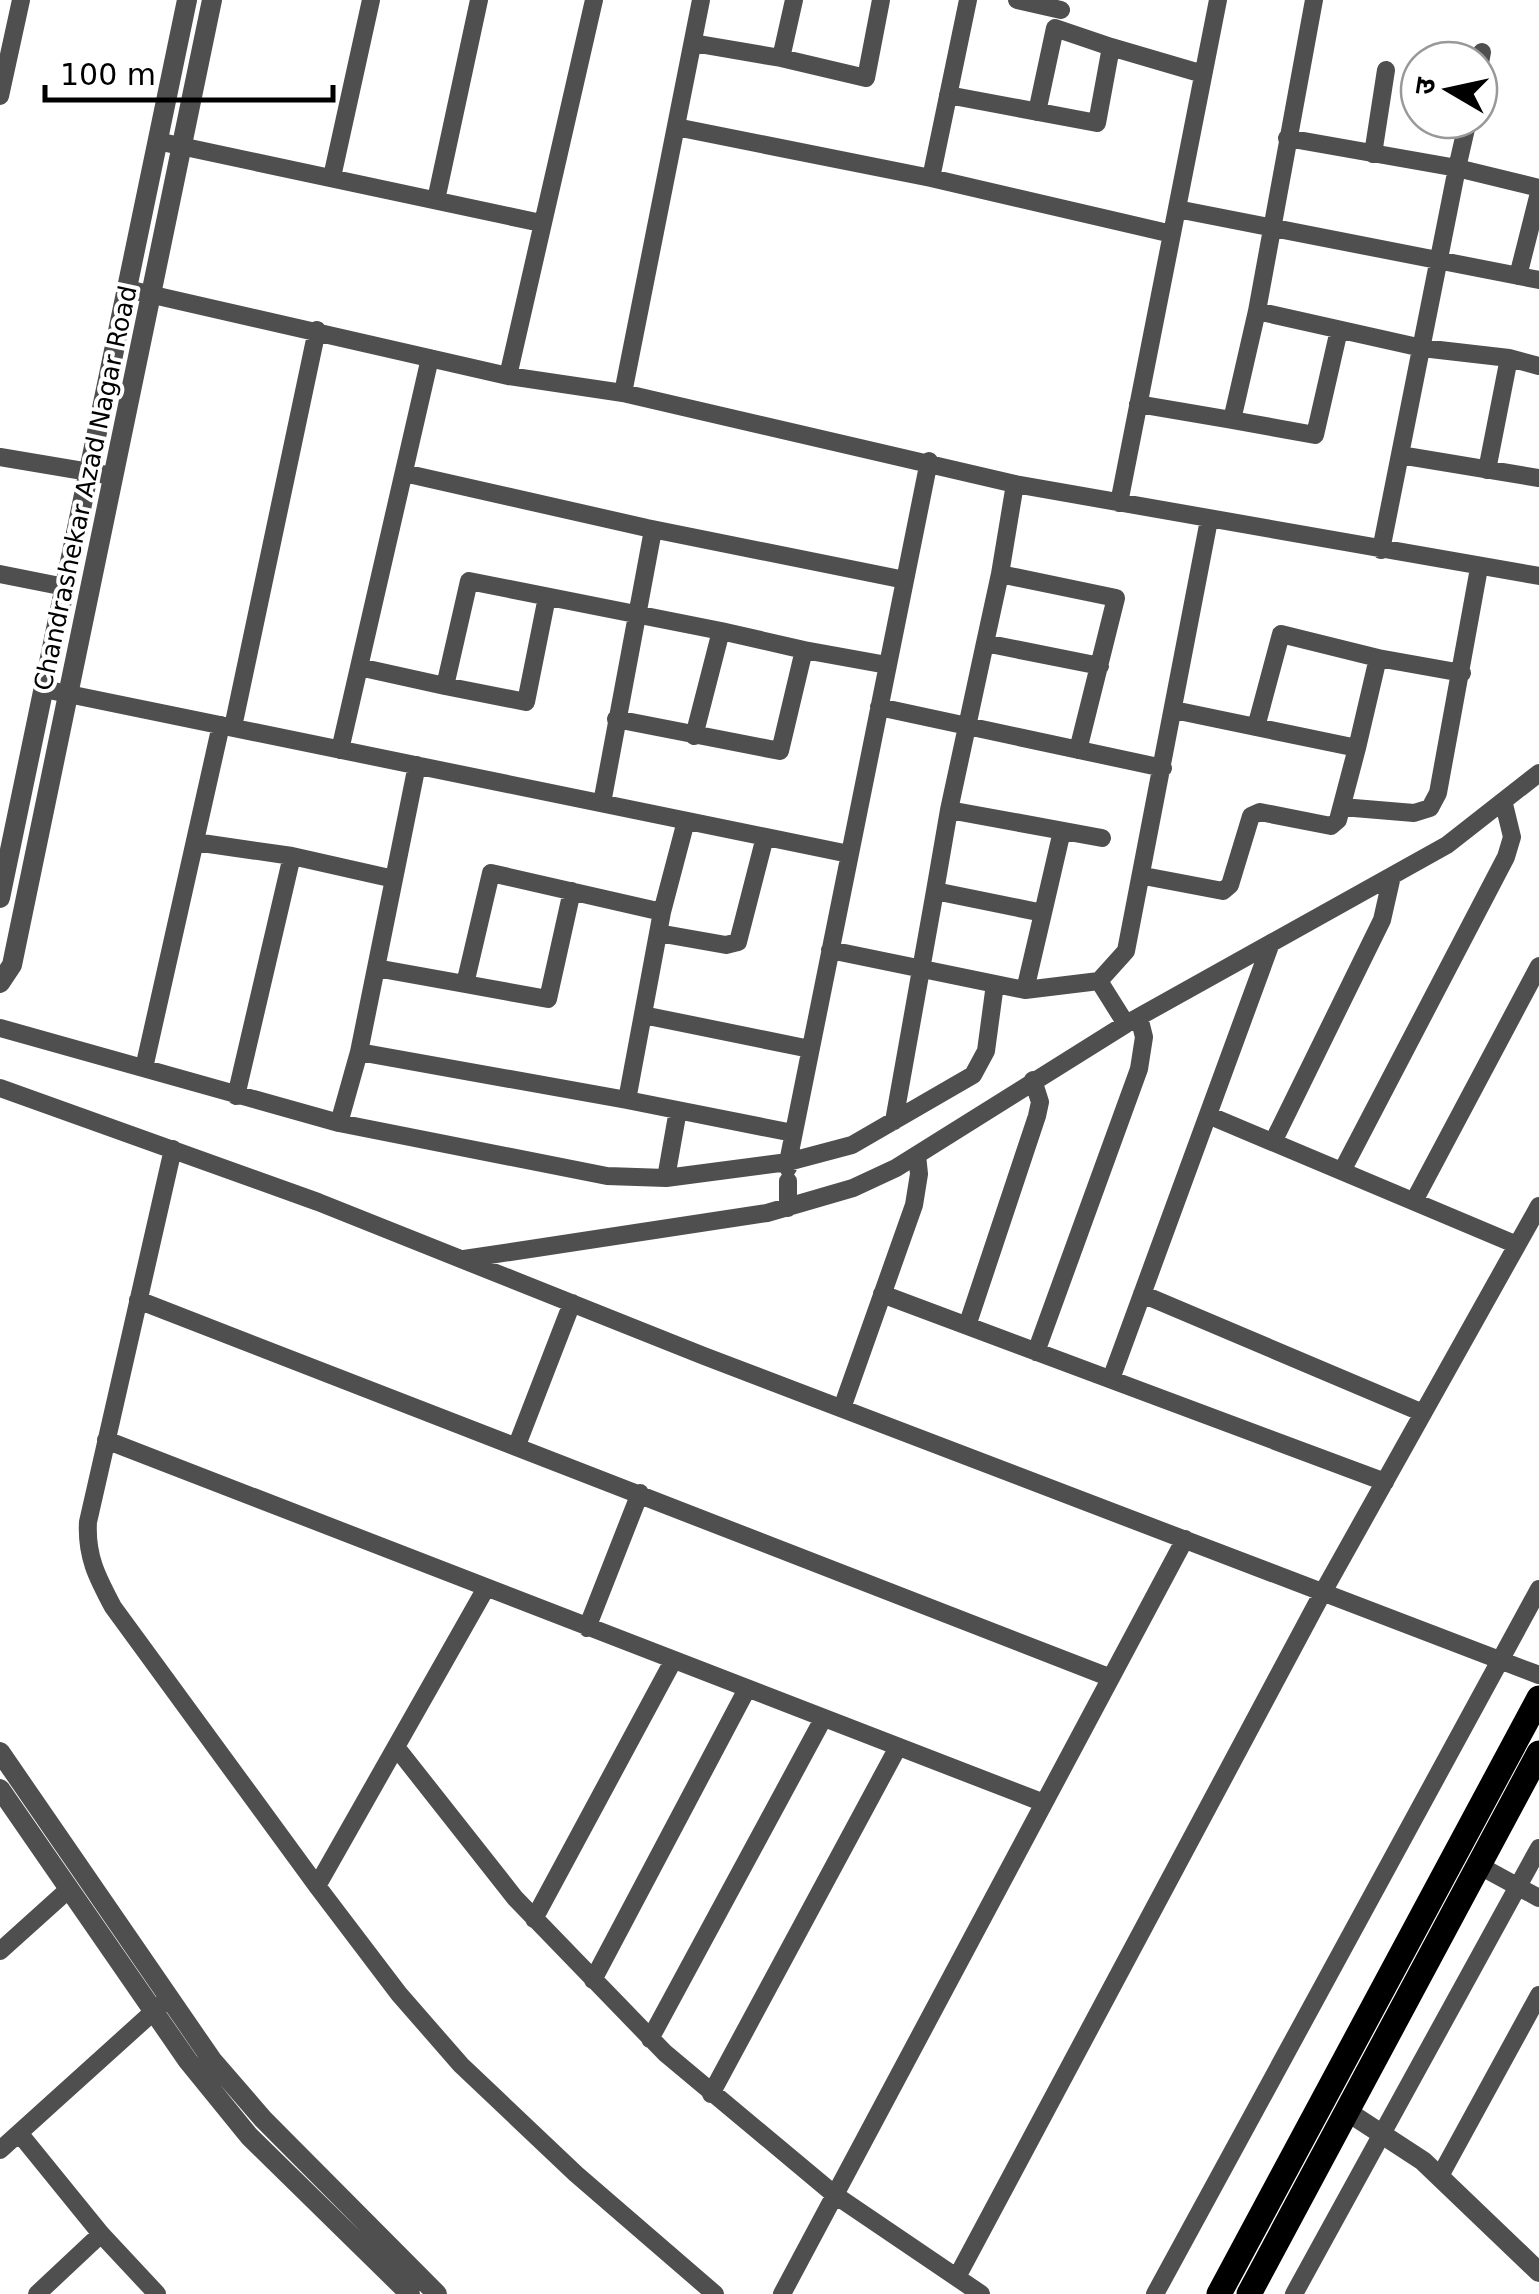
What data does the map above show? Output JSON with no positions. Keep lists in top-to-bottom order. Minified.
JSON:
{"streets":{"street":["Chandrashekar Azad Nagar Road"]},"scale_bar":"100 m","north":"left"}
